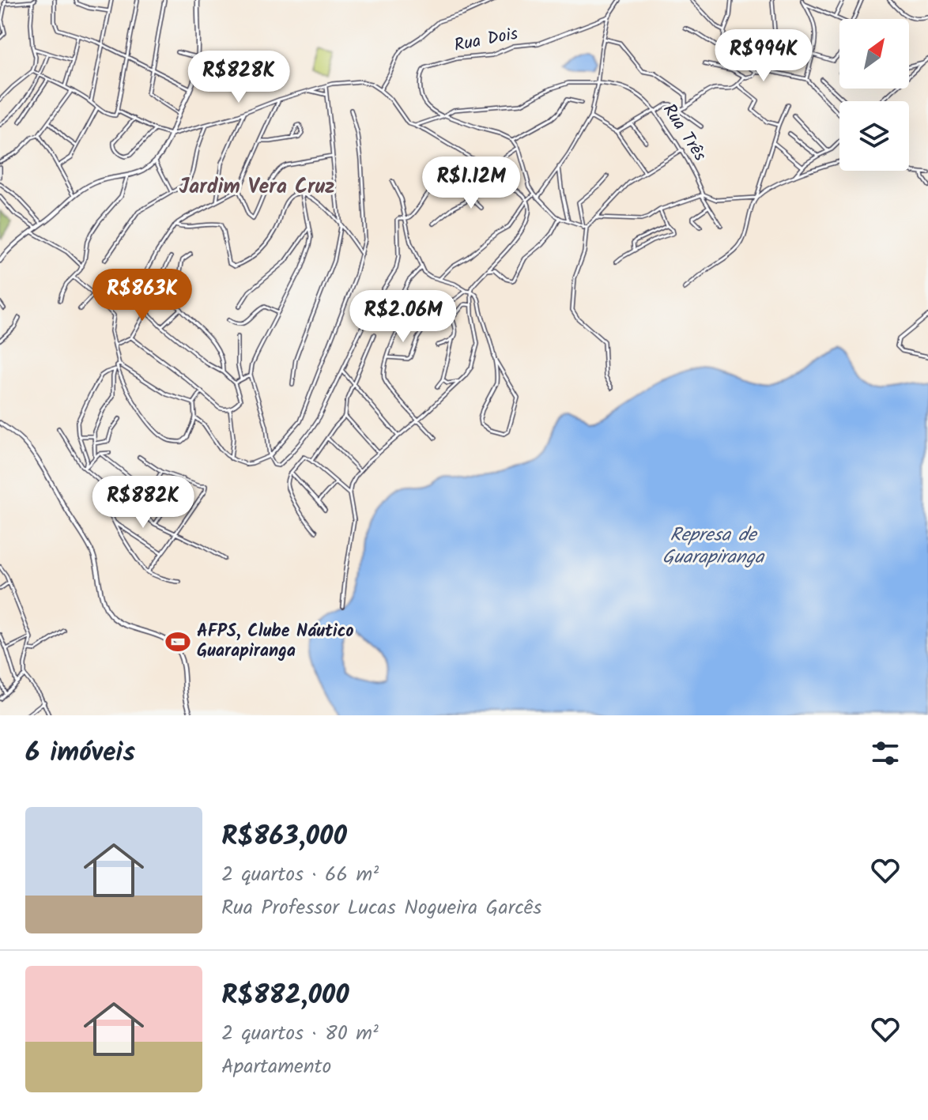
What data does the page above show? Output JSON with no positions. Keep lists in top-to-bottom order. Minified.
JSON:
{"streets":{"street":["Rua Dois","Rua Três"]},"crossings":[["Rua Dois","Rua Três"]],"districts":["Jardim Vera Cruz"],"water":["Represa de Guarapiranga"],"places":{"sports":["AFPS, Clube Náutico Guarapiranga"]},"north":"top right","page":{"price":["R$994K","R$828K","R$1.12M","R$863K","R$2.06M","R$882K"],"heading":"6 imóveis","list":[{"name":"R$863,000","note":"2 quartos · 66 m² · Rua Professor Lucas Nogueira Garcês"},{"name":"R$882,000","note":"2 quartos · 80 m² · Apartamento"}]}}
